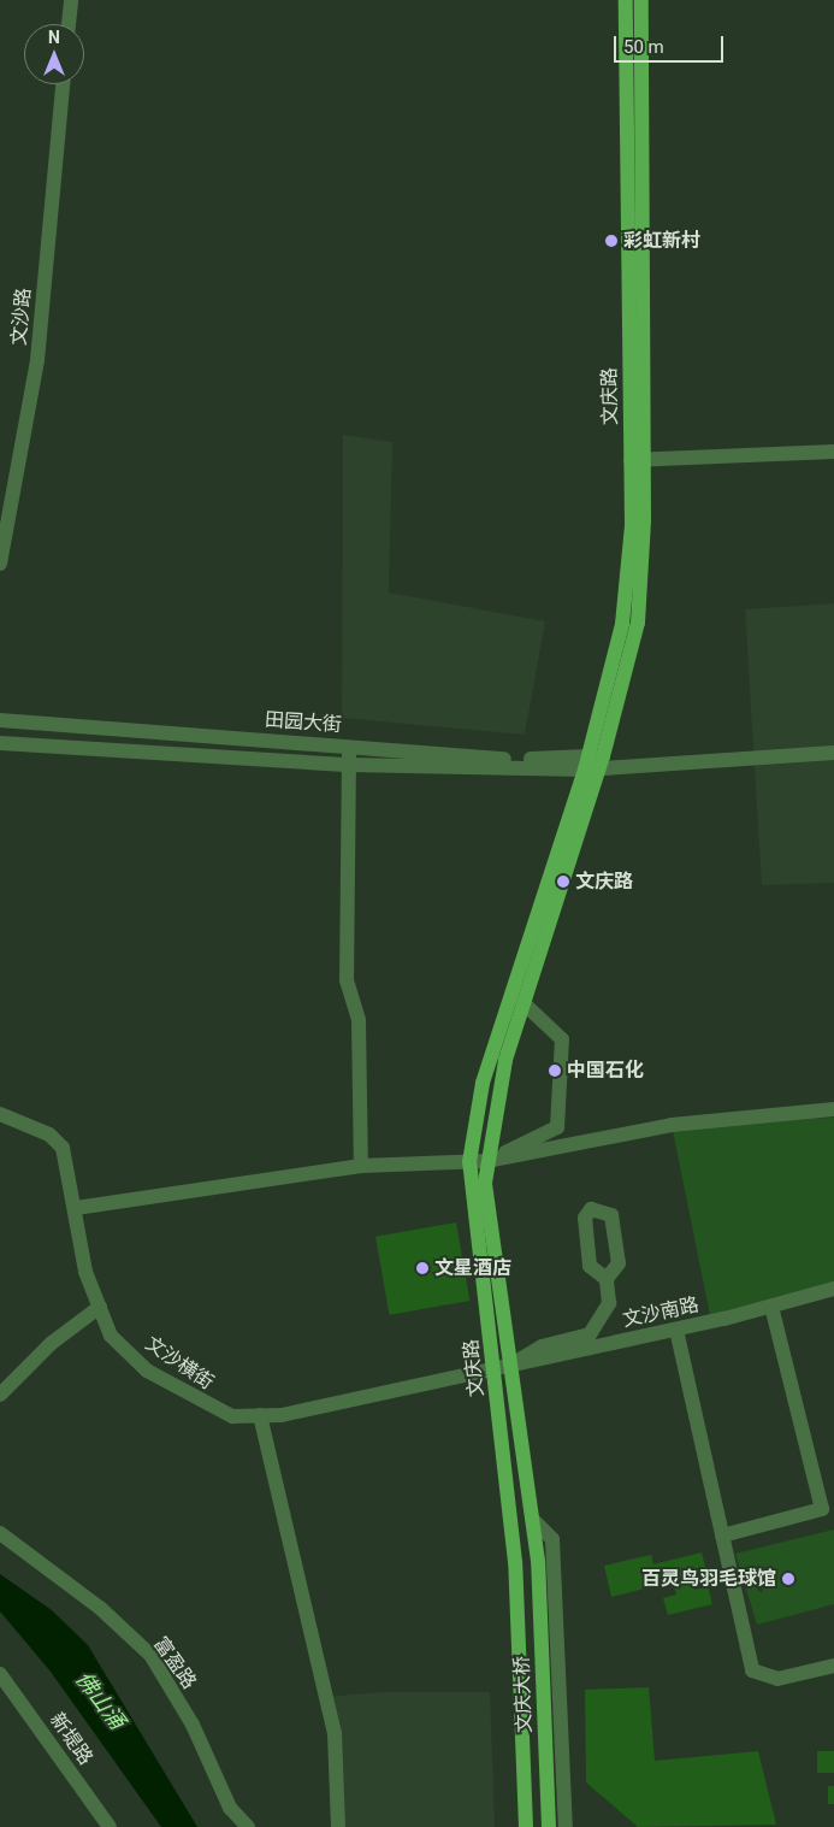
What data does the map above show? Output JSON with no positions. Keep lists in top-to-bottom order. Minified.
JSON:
{"streets":{"main road":["文庆路","文庆大桥"],"street":["文沙路","田园大街","文沙南路","文沙横街","富盈路","新堤路"]},"crossings":[["文庆路","田园大街"],["文庆路","文沙南路"],["文庆路","文沙横街"],["文庆路","文庆大桥"],["文沙南路","文沙横街"]],"water":["佛山涌"],"places":["彩虹新村","文庆路","中国石化","文星酒店","百灵鸟羽毛球馆"],"scale_bar":"50 m","north":"top"}
